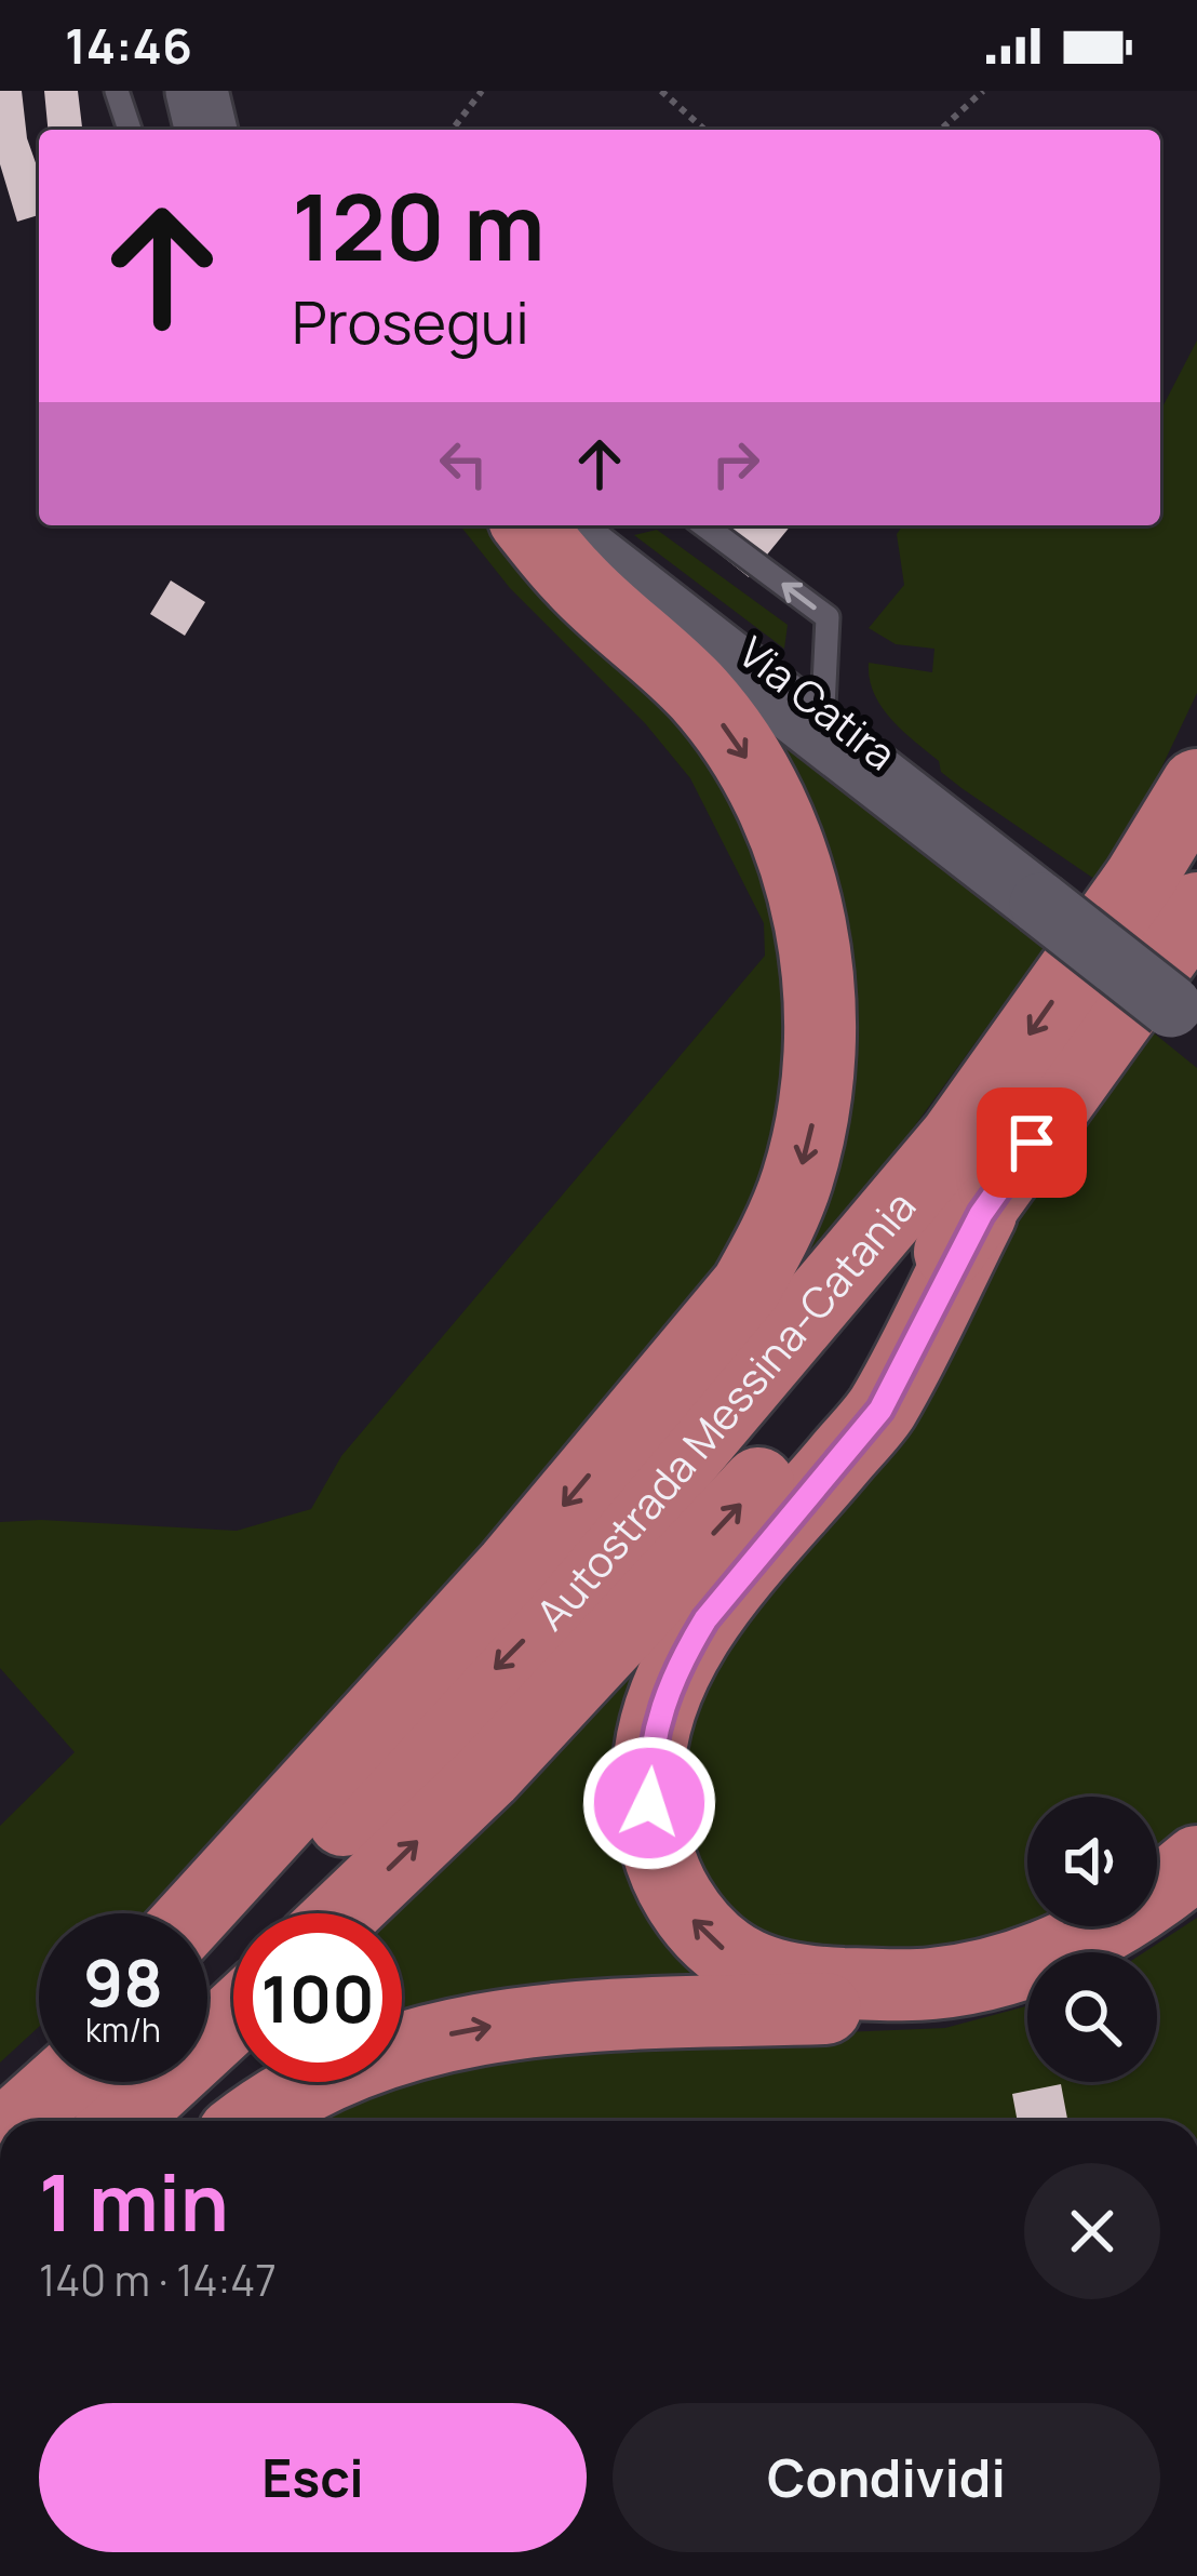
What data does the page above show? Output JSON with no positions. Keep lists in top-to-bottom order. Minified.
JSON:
{"streets":{"highway":["Autostrada Messina-Catania"],"main road":["Via Catira"]},"page":{"status":"14:46","turn":["120 m","Prosegui"],"speed":"98 km/h","limit":"100","heading":["1 min","140 m · 14:47"],"buttons":["Esci","Condividi"]}}
